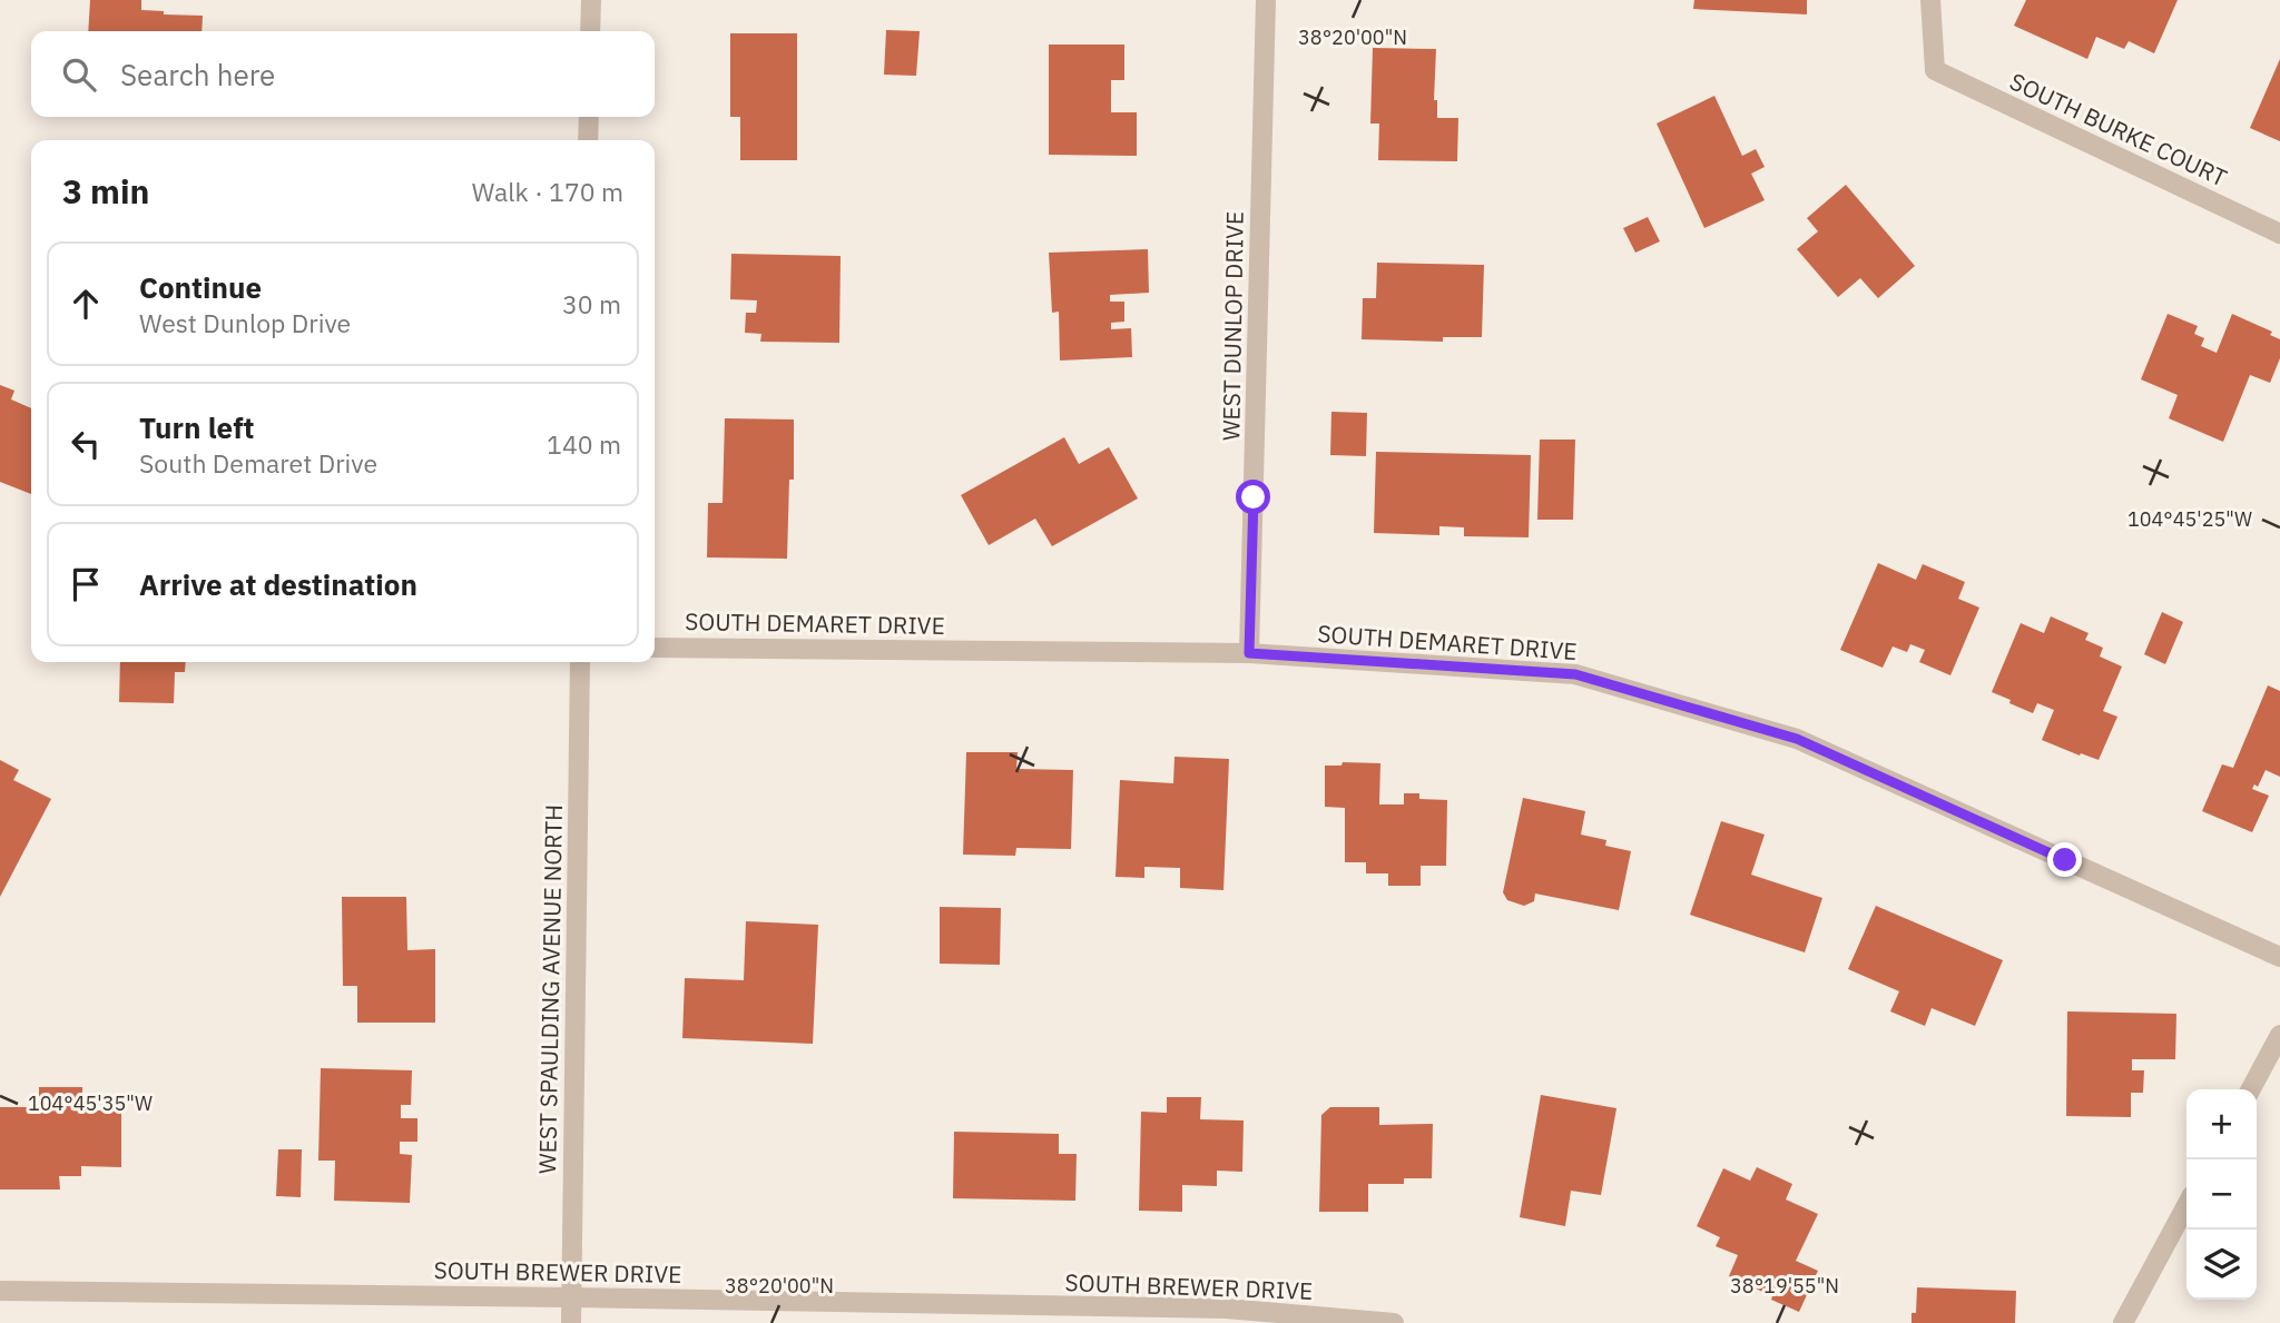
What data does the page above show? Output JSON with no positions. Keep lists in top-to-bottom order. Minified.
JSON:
{"streets":{"street":["SOUTH BURKE COURT","WEST DUNLOP DRIVE","SOUTH DEMARET DRIVE","WEST SPAULDING AVENUE NORTH","SOUTH BREWER DRIVE"]},"crossings":[["WEST DUNLOP DRIVE","SOUTH DEMARET DRIVE"],["WEST SPAULDING AVENUE NORTH","SOUTH BREWER DRIVE"]],"page":{"search":"Search here","heading":["3 min","Walk · 170 m"],"list":[["Continue","West Dunlop Drive","30 m"],["Turn left","South Demaret Drive","140 m"],"Arrive at destination"],"map_buttons":["+","−"]},"coordinates":["38°20'00\"N","104°45'25\"W","104°45'35\"W","38°19'55\"N"]}
